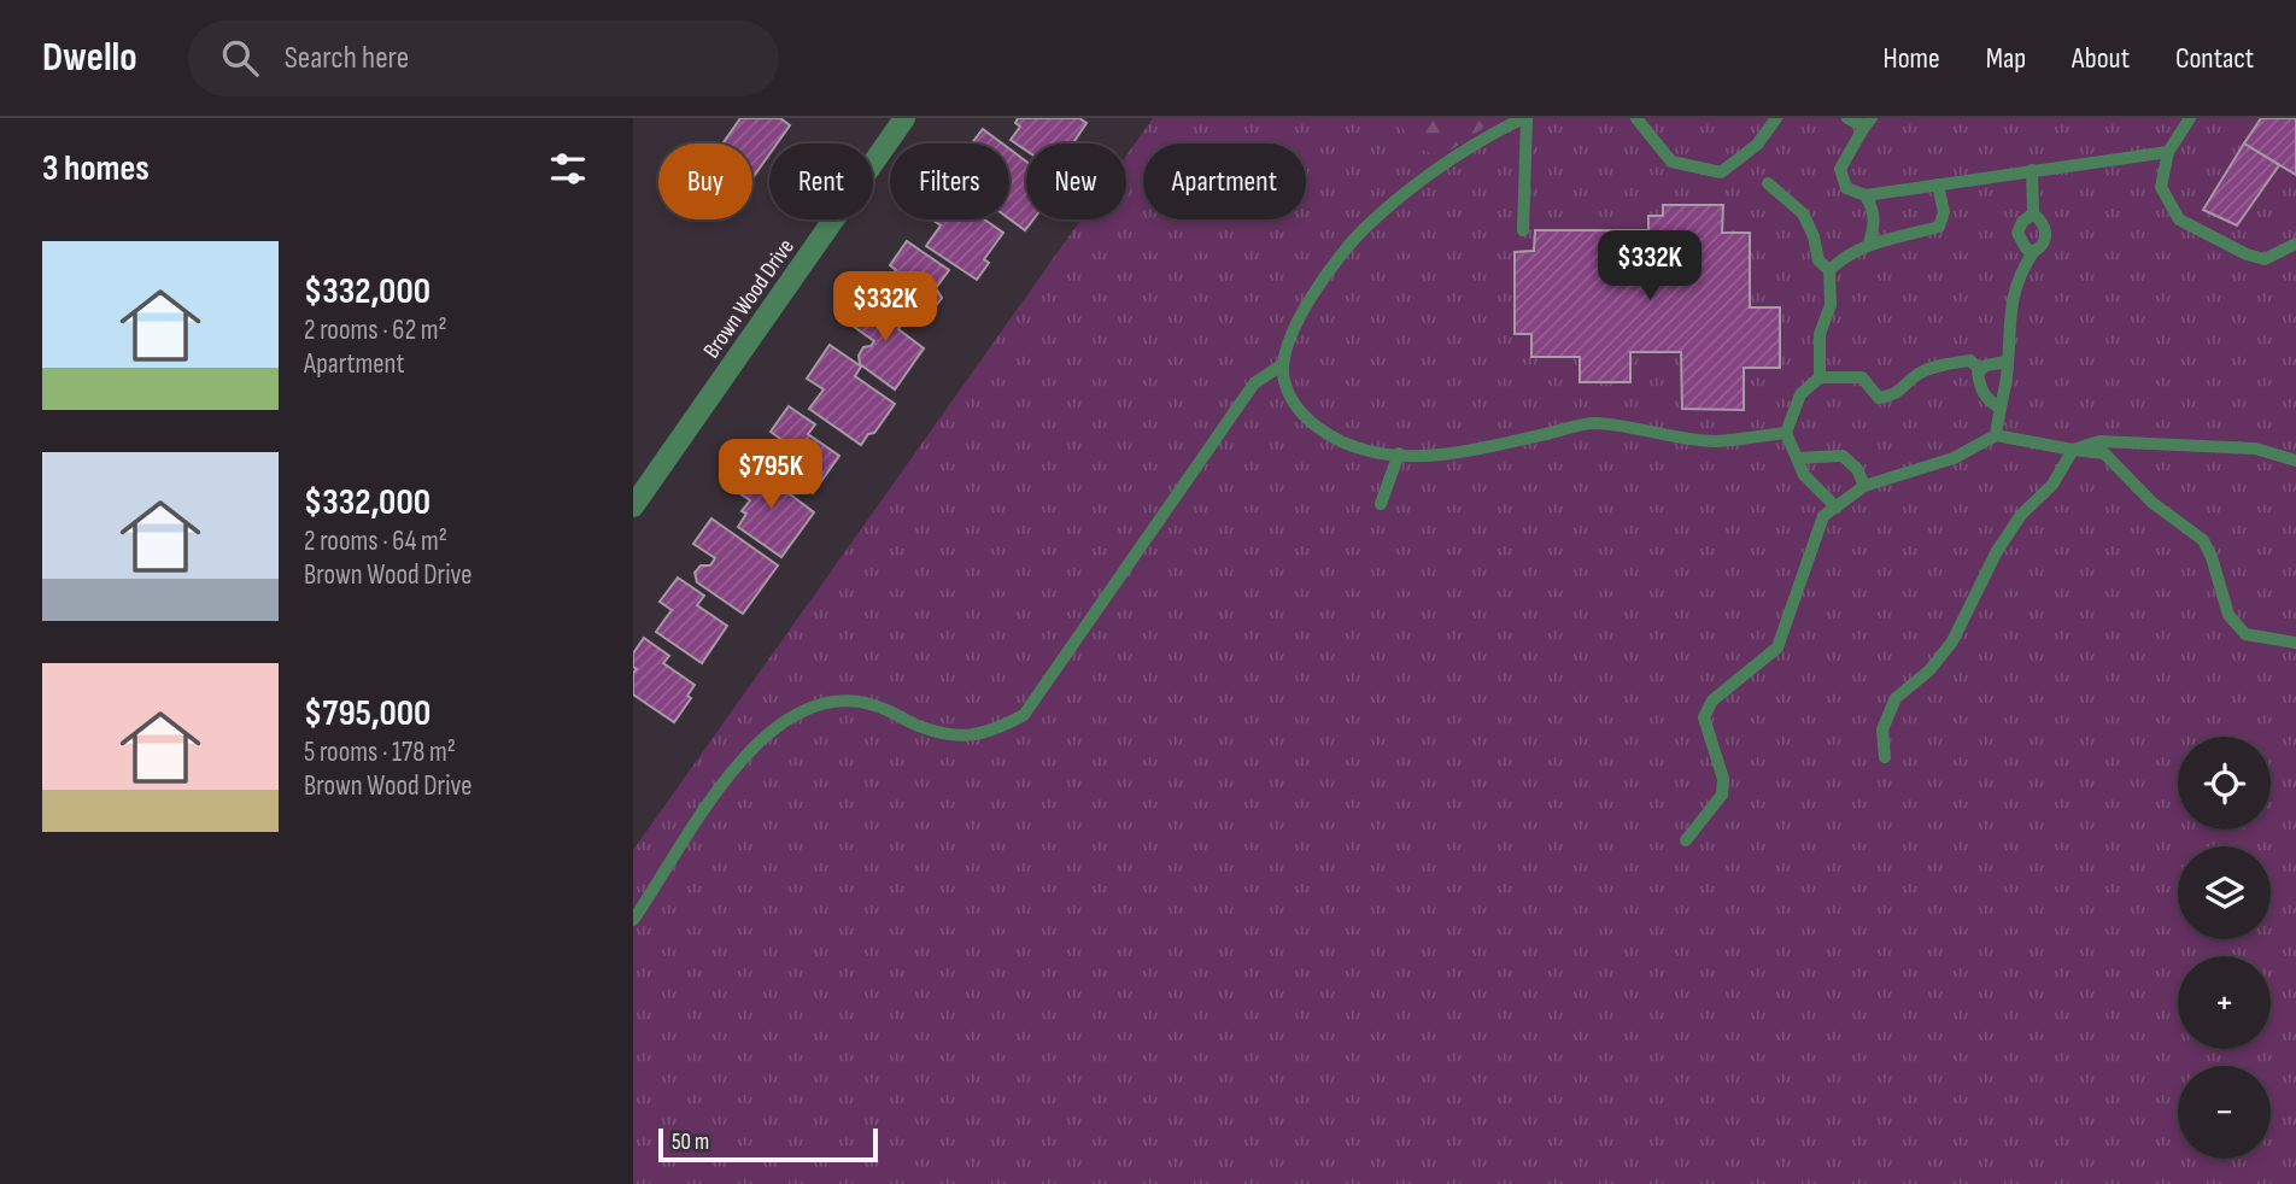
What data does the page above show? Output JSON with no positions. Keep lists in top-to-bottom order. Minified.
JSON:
{"streets":{"street":["Brown Wood Drive"]},"scale_bar":"50 m","page":{"header":"Dwello","search":"Search here","nav":["Home","Map","About","Contact"],"heading":"3 homes","chip":["Buy","Rent","Filters","New","Apartment"],"list":[{"name":"$332,000","note":"2 rooms · 62 m² · Apartment"},{"name":"$332,000","note":"2 rooms · 64 m² · Brown Wood Drive"},{"name":"$795,000","note":"5 rooms · 178 m² · Brown Wood Drive"}],"price":["$332K","$332K","$795K"],"map_buttons":["+","−"],"scale":"50 m"}}
